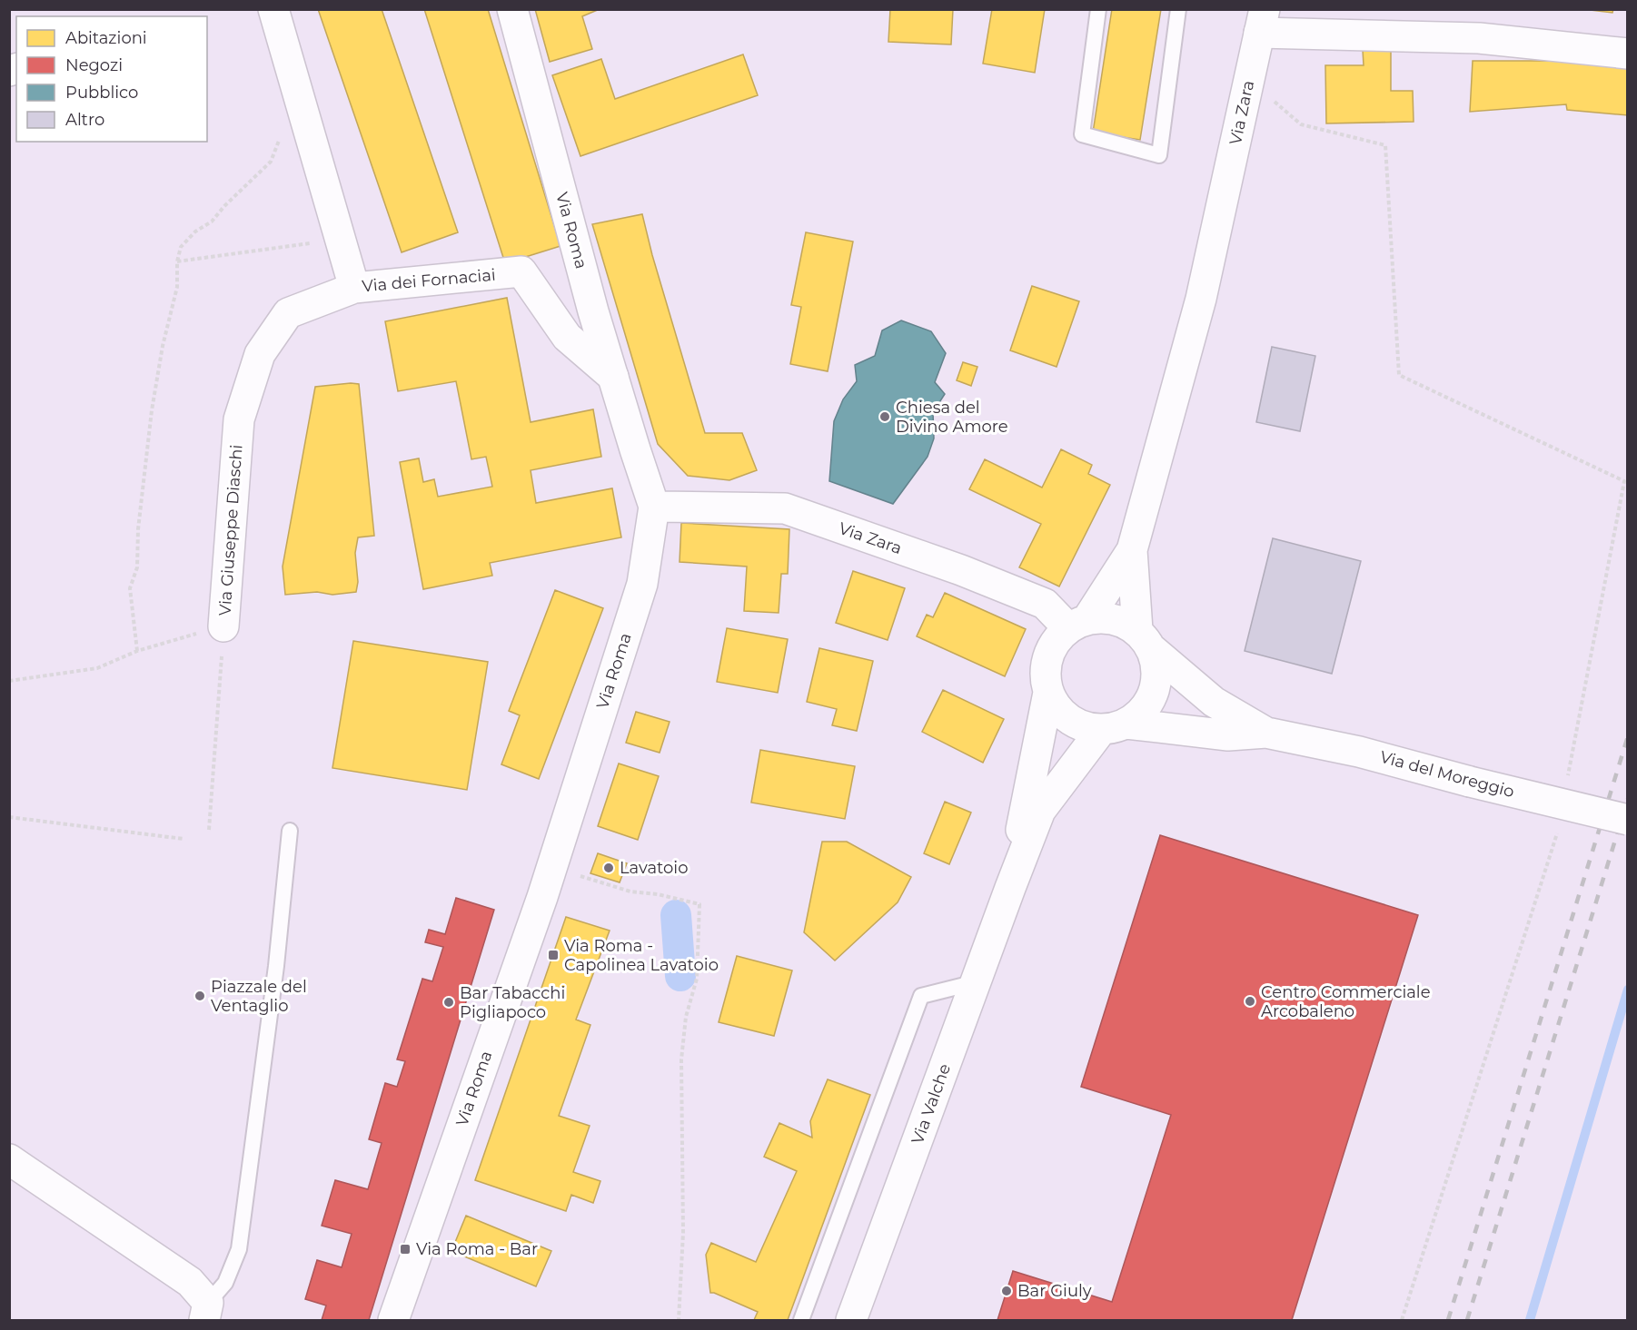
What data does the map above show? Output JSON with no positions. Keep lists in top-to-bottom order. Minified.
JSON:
{"streets":{"main road":["Via Zara","Via Roma","Via dei Fornaciai","Via Giuseppe Diaschi","Via del Moreggio","Via Valche"]},"crossings":[["Via Zara","Via Roma"],["Via Zara","Via del Moreggio"],["Via Zara","Via Valche"],["Via Roma","Via dei Fornaciai"],["Via dei Fornaciai","Via Giuseppe Diaschi"],["Via del Moreggio","Via Valche"]],"places":{"other":["Chiesa del Divino Amore","Lavatoio","Piazzale del Ventaglio","Centro Commerciale Arcobaleno","Bar Tabacchi Pigliapoco","Bar Giuly"],"transit":["Via Roma - Capolinea Lavatoio","Via Roma - Bar"]},"legend":["Abitazioni","Negozi","Pubblico","Altro"]}
